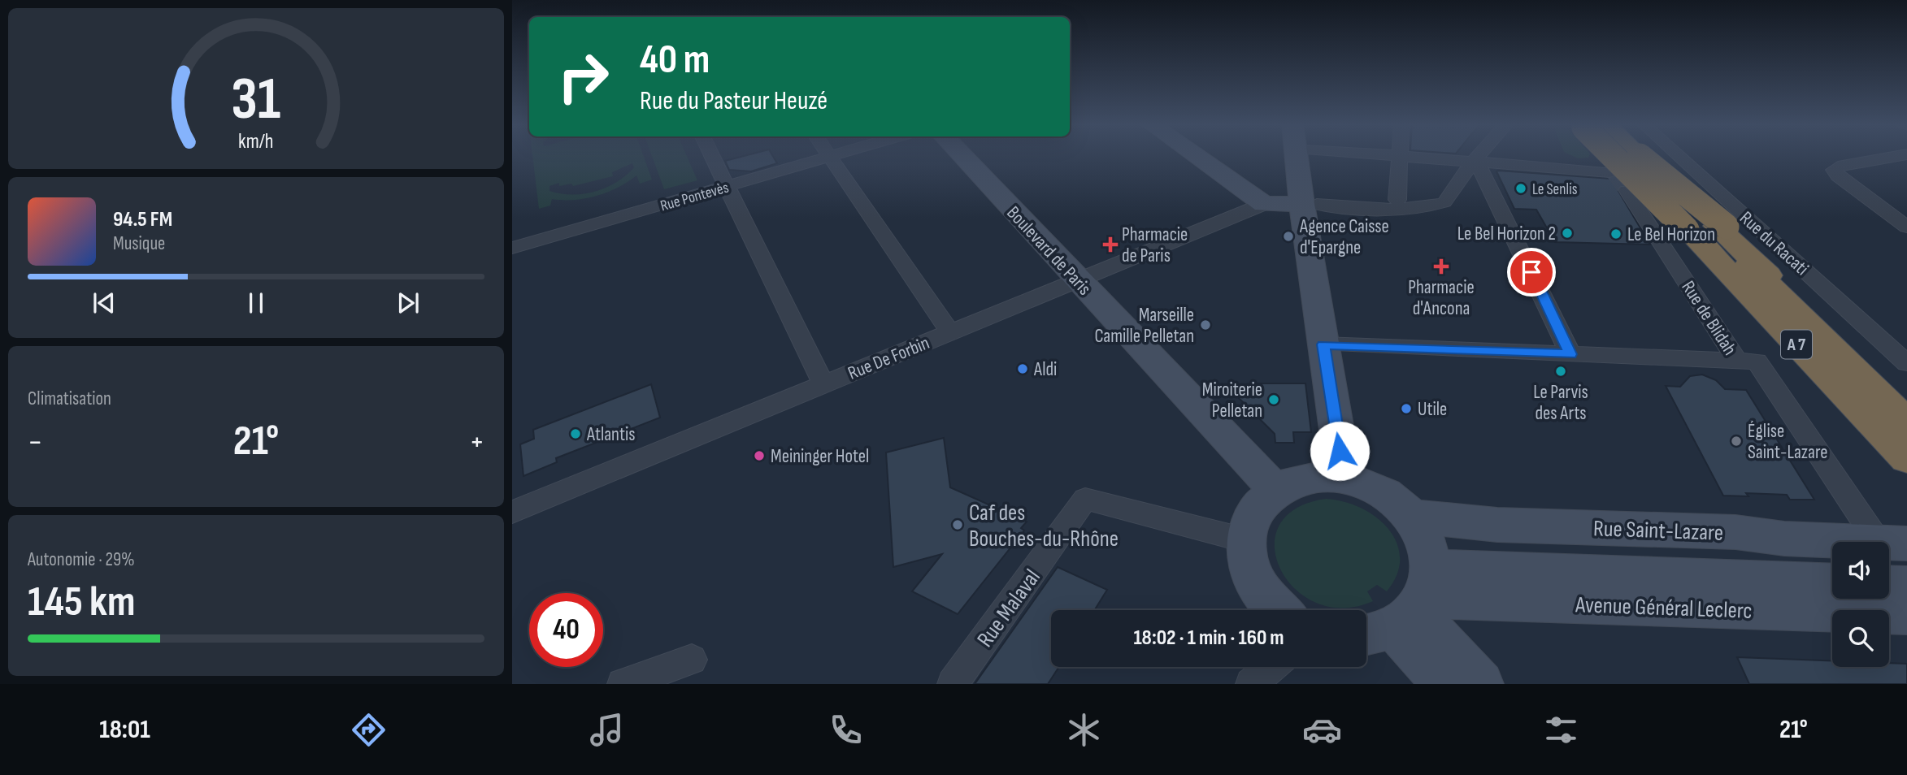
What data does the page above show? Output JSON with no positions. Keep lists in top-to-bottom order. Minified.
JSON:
{"streets":{"highway":["A 7"],"street":["Rue Pontevès","Rue du Racati","Boulevard de Paris","Rue de Blidah","Rue De Forbin","Rue Saint-Lazare","Avenue Général Leclerc","Rue Malaval"]},"crossings":[["Boulevard de Paris","Rue De Forbin"],["Rue de Blidah","Rue Saint-Lazare"]],"places":{"other":["Le Senlis","Le Bel Horizon 2","Le Bel Horizon","Agence Caisse d'Epargne","Marseille Camille Pelletan","Aldi","Le Parvis des Arts","Miroiterie Pelletan","Utile","Atlantis","Église Saint-Lazare","Meininger Hotel","Caf des Bouches-du-Rhône"],"health":["Pharmacie de Paris","Pharmacie d'Ancona"]},"page":{"turn":["40 m","Rue du Pasteur Heuzé"],"song":["94.5 FM","Musique"],"tile":["Climatisation",["Autonomie · 29%","145 km"]],"heat":["−","21°","+"],"limit":"40","trip":"18:02 · 1 min · 160 m","tabs":["18:01","21°"],"gauge":["31","km/h"]}}
